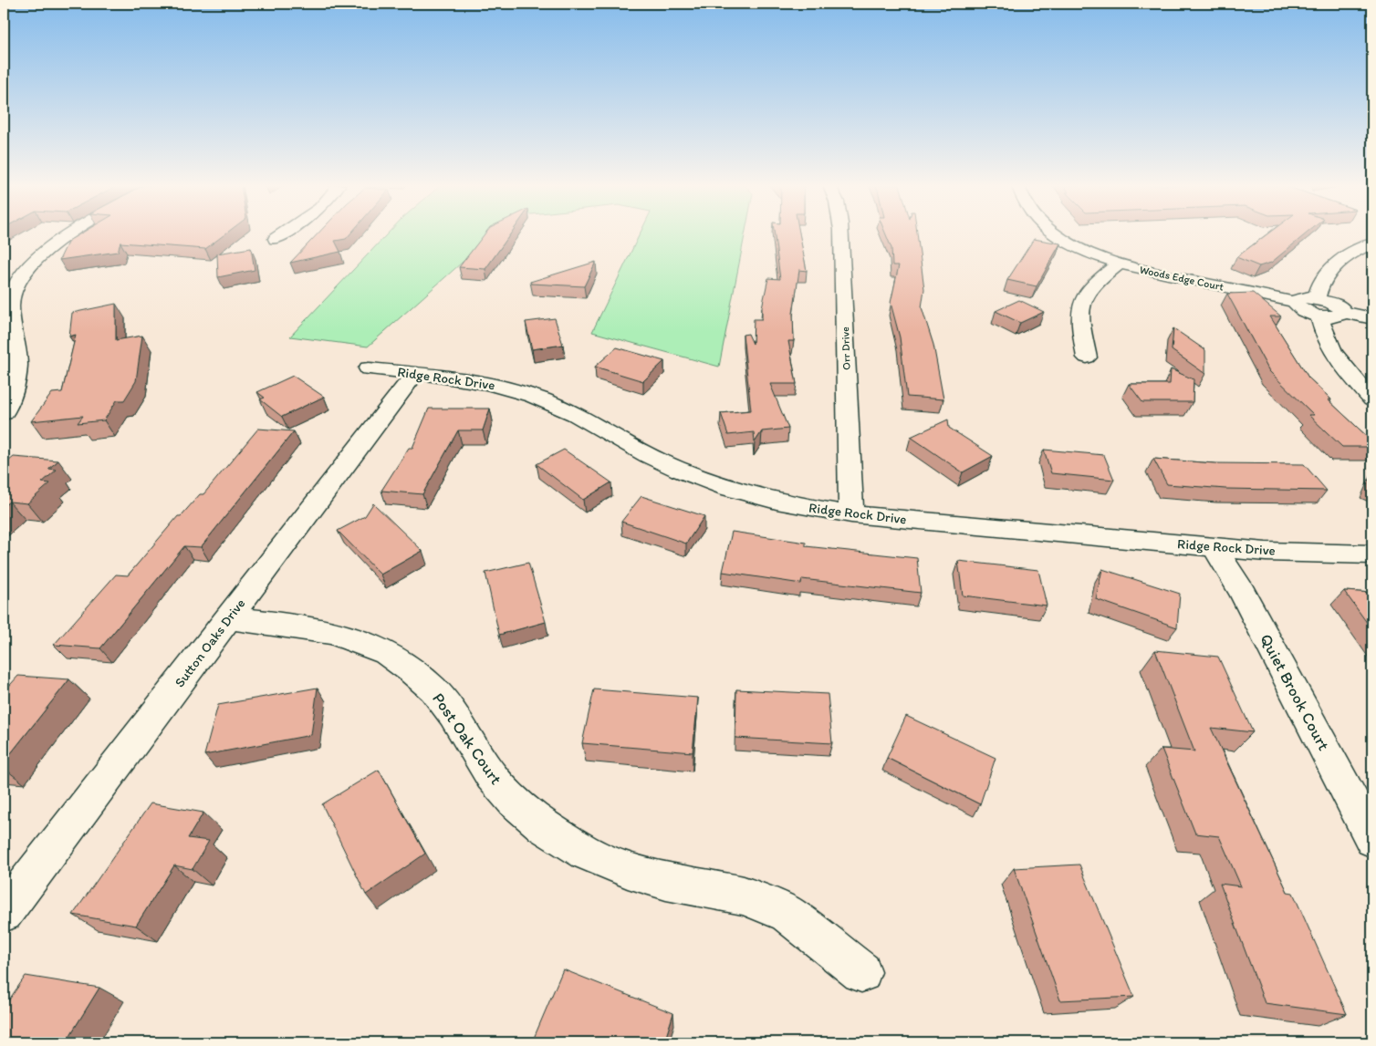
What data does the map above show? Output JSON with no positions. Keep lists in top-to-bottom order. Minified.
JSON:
{"streets":{"street":["Woods Edge Court","Orr Drive","Ridge Rock Drive","Sutton Oaks Drive","Quiet Brook Court","Post Oak Court"]},"crossings":[["Orr Drive","Ridge Rock Drive"],["Ridge Rock Drive","Sutton Oaks Drive"],["Ridge Rock Drive","Quiet Brook Court"],["Sutton Oaks Drive","Post Oak Court"]]}
